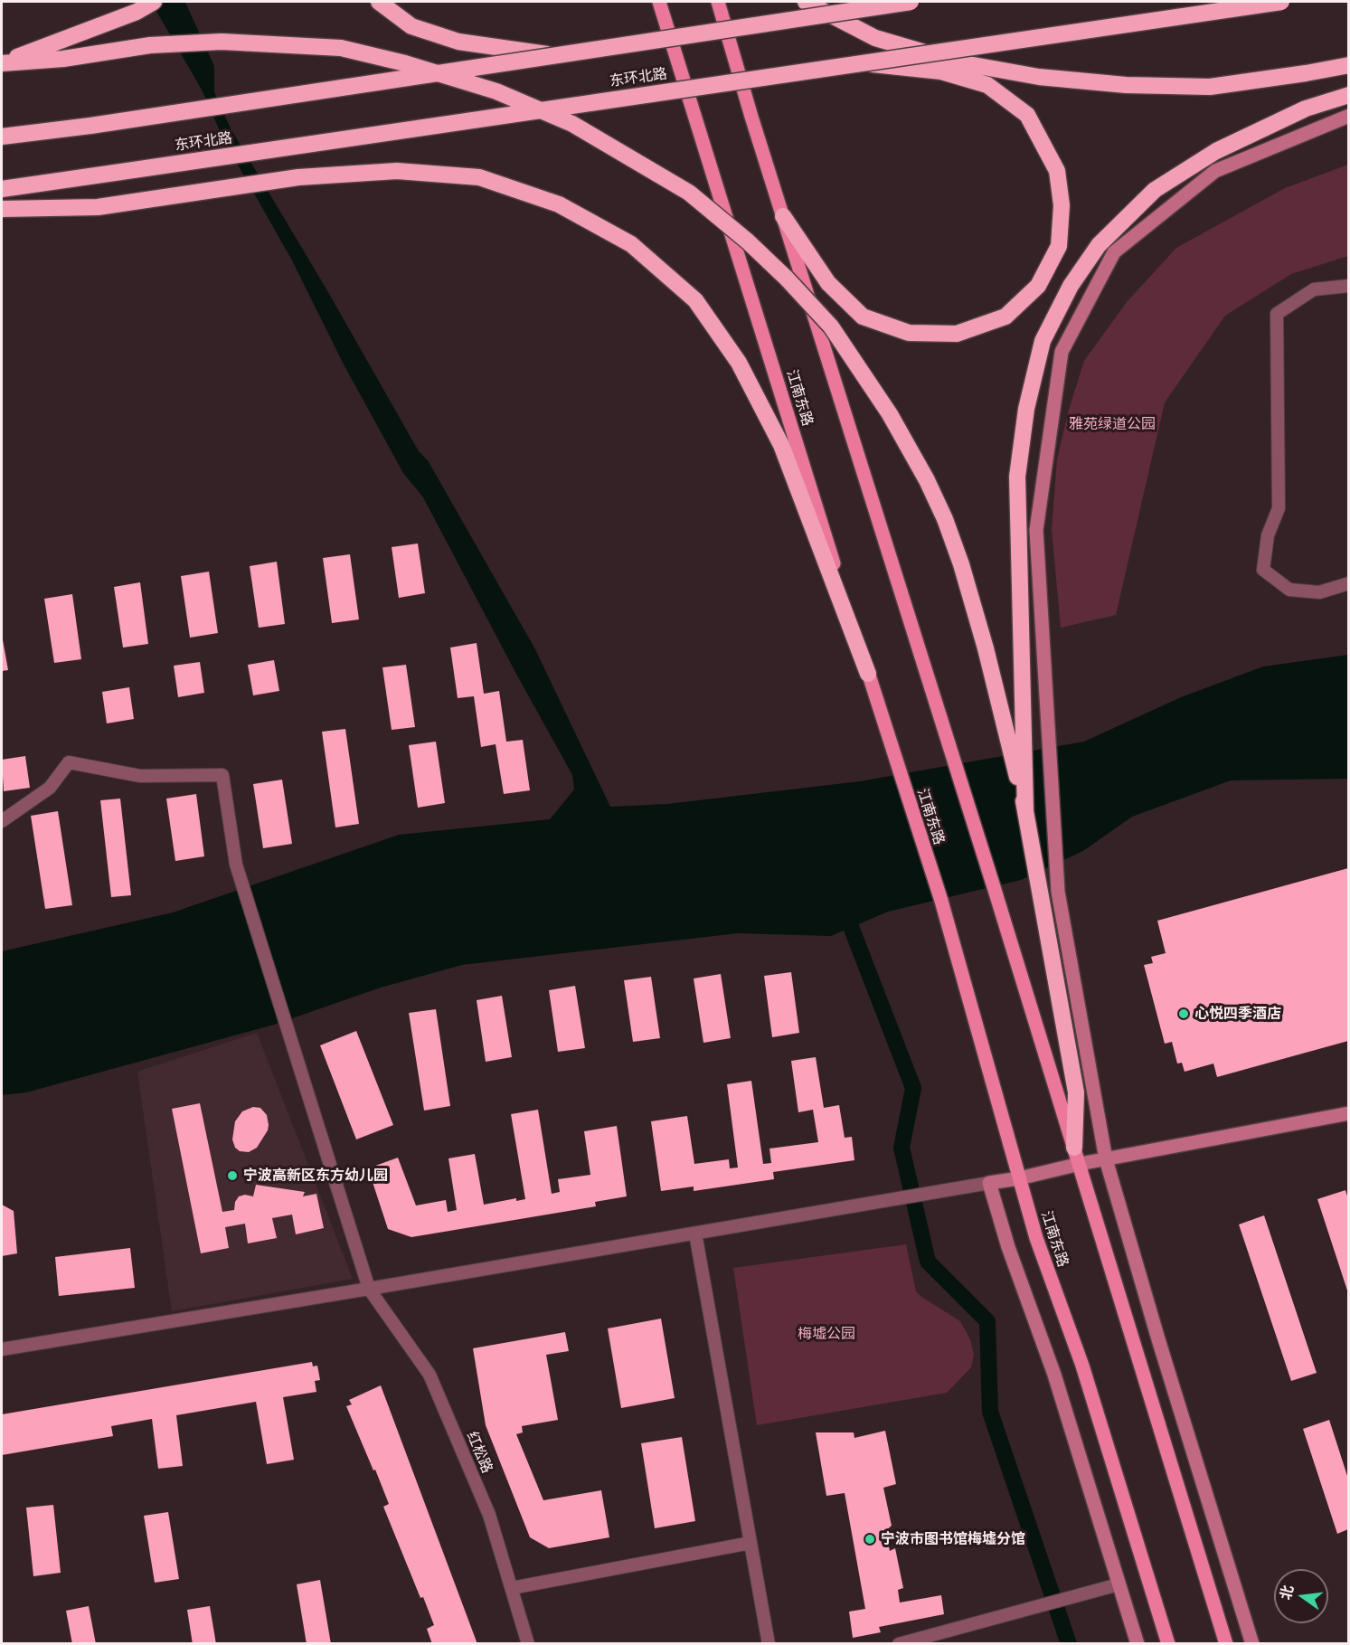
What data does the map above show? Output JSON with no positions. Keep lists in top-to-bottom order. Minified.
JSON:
{"streets":{"highway":["东环北路"],"main road":["江南东路"],"street":["红松路"]},"parks":["雅苑绿道公园","梅墟公园"],"places":["心悦四季酒店","宁波高新区东方幼儿园","宁波市图书馆梅墟分馆"],"north":"left"}
